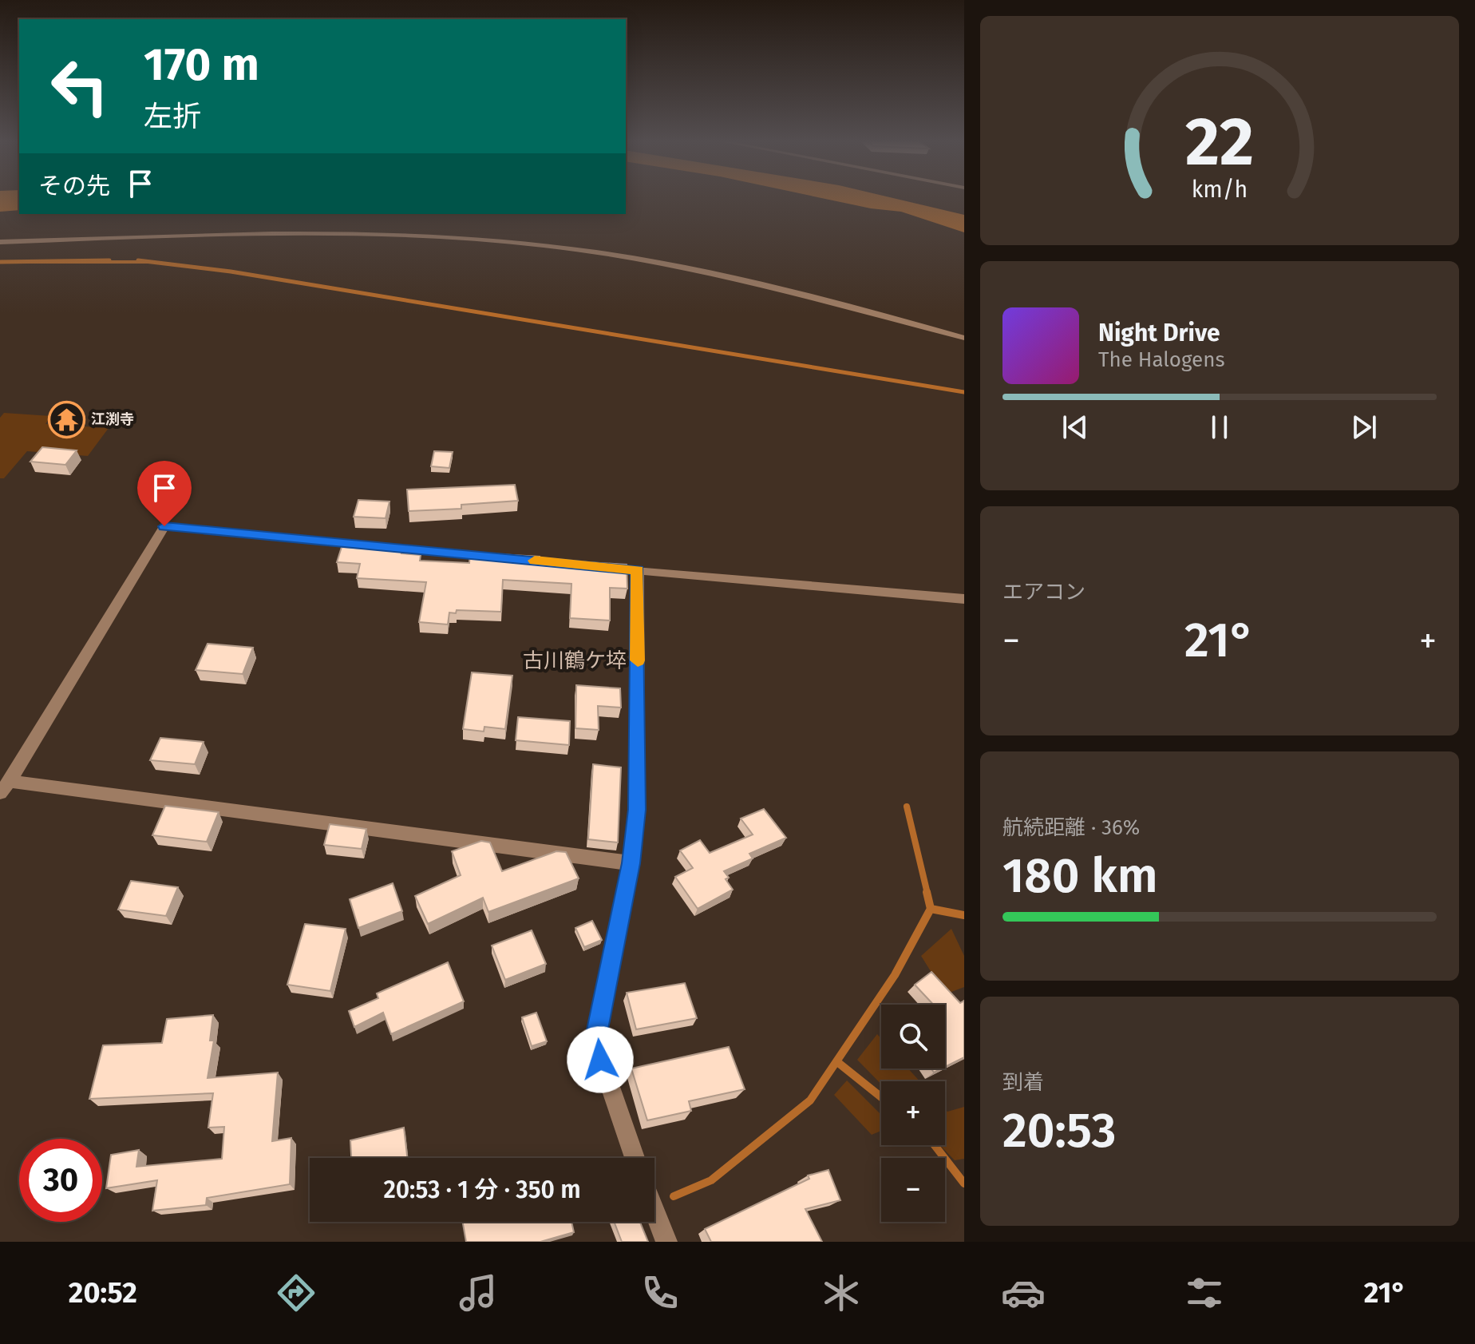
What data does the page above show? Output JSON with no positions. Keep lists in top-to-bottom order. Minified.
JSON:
{"districts":["古川鶴ケ埣"],"places":{"temple":["江渕寺"]},"page":{"turn":["170 m","左折"],"then":"その先","song":["Night Drive","The Halogens"],"tile":["エアコン",["航続距離 · 36%","180 km"],["到着","20:53"]],"heat":["−","21°","+"],"map_buttons":["+","−"],"limit":"30","trip":"20:53 · 1 分 · 350 m","tabs":["20:52","21°"],"gauge":["22","km/h"]}}
